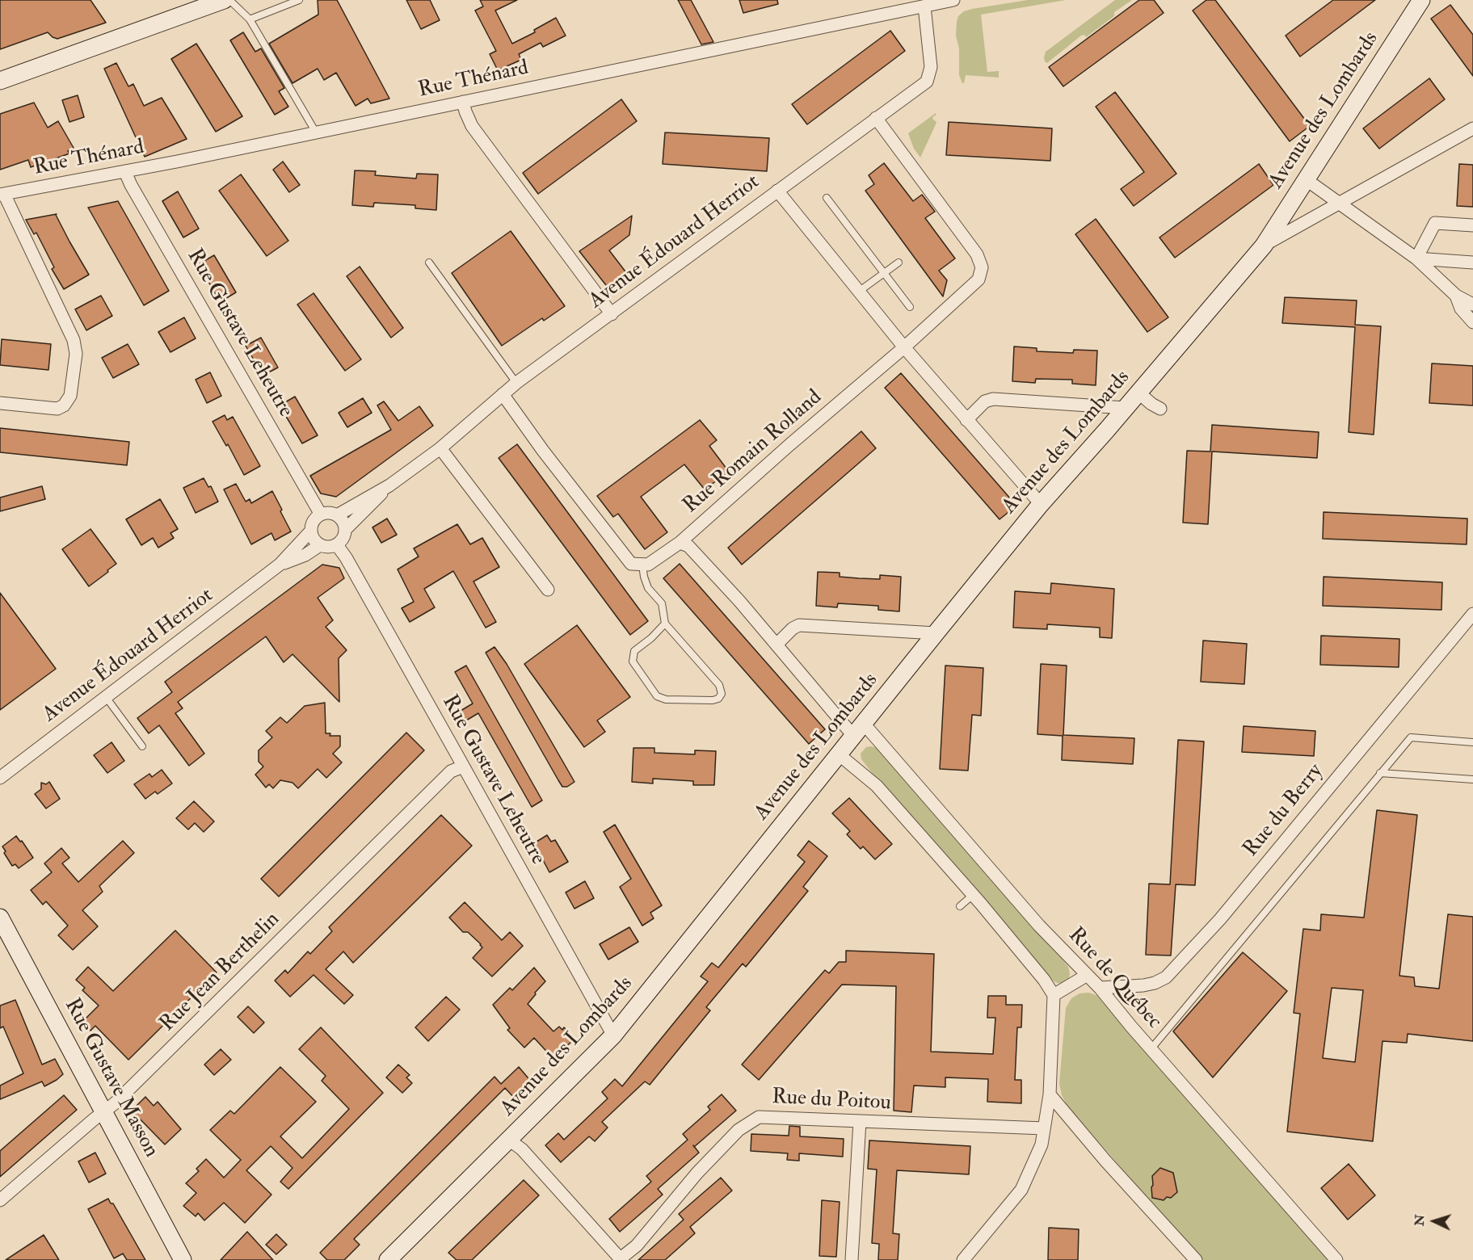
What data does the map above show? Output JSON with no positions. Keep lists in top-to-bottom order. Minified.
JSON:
{"streets":{"street":["Rue Thénard","Avenue des Lombards","Avenue Édouard Herriot","Rue Gustave Leheutre","Rue Romain Rolland","Rue du Berry","Rue Jean Berthelin","Rue de Québec","Rue Gustave Masson","Rue du Poitou"]},"crossings":[["Rue Thénard","Avenue Édouard Herriot"],["Rue Thénard","Rue Gustave Leheutre"],["Avenue des Lombards","Rue Gustave Leheutre"],["Avenue des Lombards","Rue de Québec"],["Avenue Édouard Herriot","Rue Gustave Leheutre"],["Avenue Édouard Herriot","Rue Romain Rolland"],["Rue Gustave Leheutre","Rue Jean Berthelin"],["Rue Romain Rolland","Rue de Québec"],["Rue du Berry","Rue de Québec"],["Rue Jean Berthelin","Rue Gustave Masson"]],"north":"left"}
